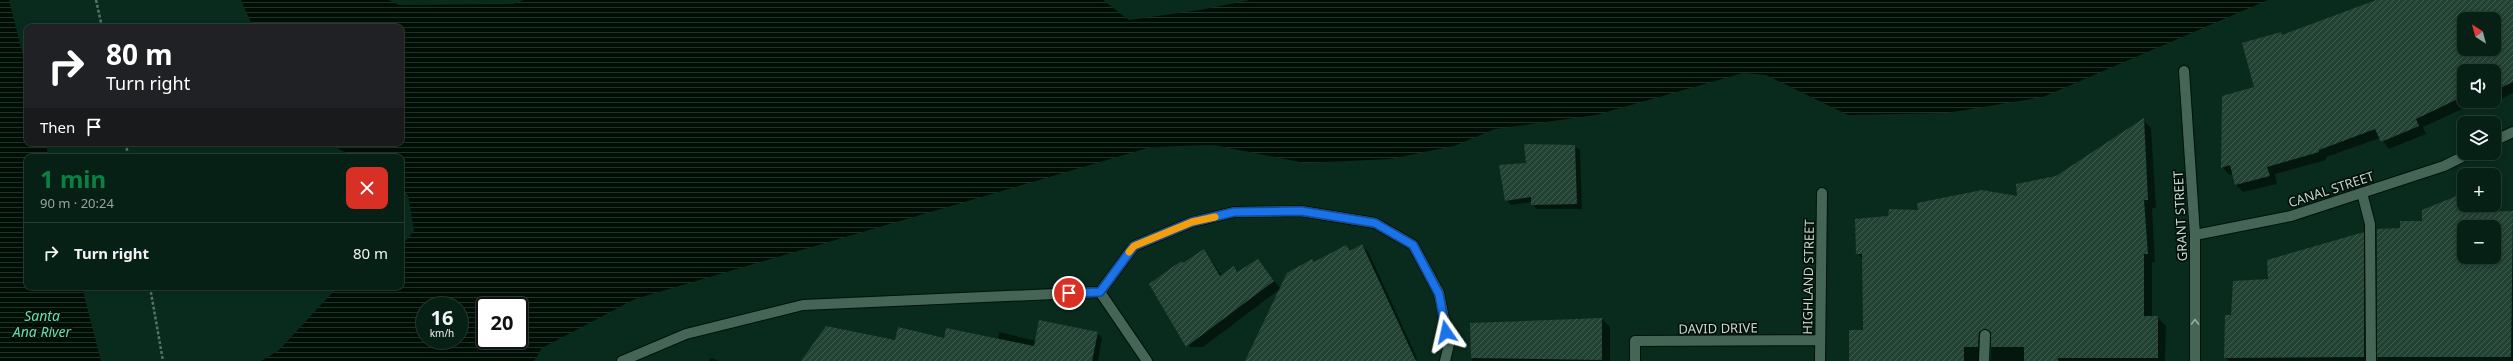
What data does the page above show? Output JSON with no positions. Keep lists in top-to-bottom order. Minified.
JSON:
{"streets":{"street":["CANAL STREET","GRANT STREET","HIGHLAND STREET","DAVID DRIVE"]},"crossings":[["CANAL STREET","GRANT STREET"],["HIGHLAND STREET","DAVID DRIVE"]],"one_way":["GRANT STREET"],"water":["Santa Ana River"],"north":"top left","page":{"map_buttons":["+","−"],"turn":["80 m","Turn right"],"then":"Then","heading":["1 min","90 m · 20:24"],"list":[{"name":"Turn right","value":"80 m"}],"speed":"16 km/h","limit":"20"}}
